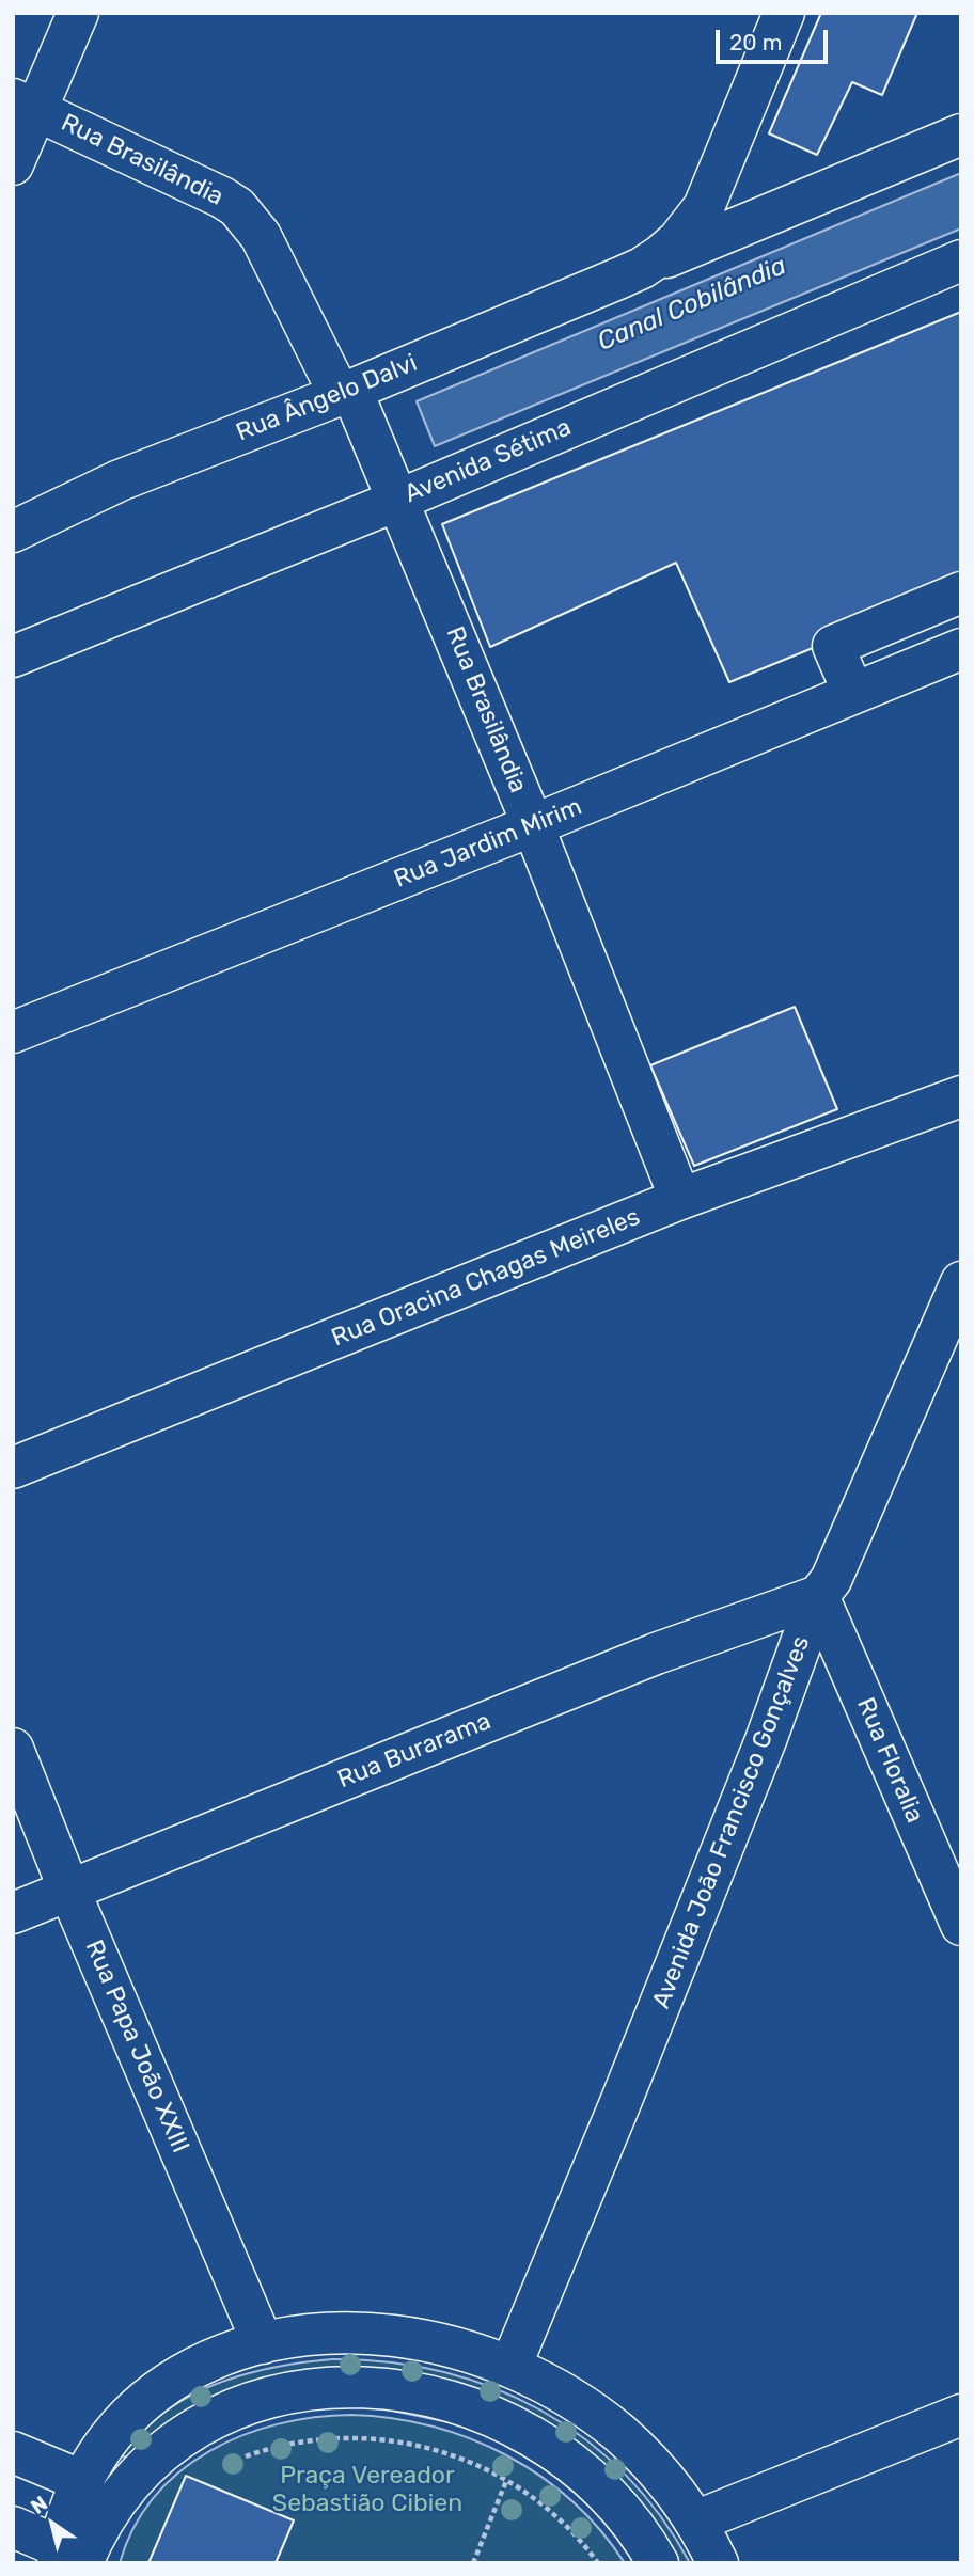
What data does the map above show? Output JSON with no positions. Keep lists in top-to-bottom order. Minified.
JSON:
{"streets":{"street":["Rua Brasilândia","Rua Ângelo Dalvi","Avenida Sétima","Rua Jardim Mirim","Rua Oracina Chagas Meireles","Rua Burarama","Rua Floralia","Avenida João Francisco Gonçalves","Rua Papa João XXIII"]},"crossings":[["Rua Brasilândia","Rua Ângelo Dalvi"],["Rua Brasilândia","Avenida Sétima"],["Rua Brasilândia","Rua Jardim Mirim"],["Rua Brasilândia","Rua Oracina Chagas Meireles"],["Rua Burarama","Rua Floralia"],["Rua Burarama","Avenida João Francisco Gonçalves"],["Rua Burarama","Rua Papa João XXIII"],["Rua Floralia","Avenida João Francisco Gonçalves"]],"water":["Canal Cobilândia"],"parks":["Praça Vereador Sebastião Cibien"],"scale_bar":"20 m","north":"top left"}
